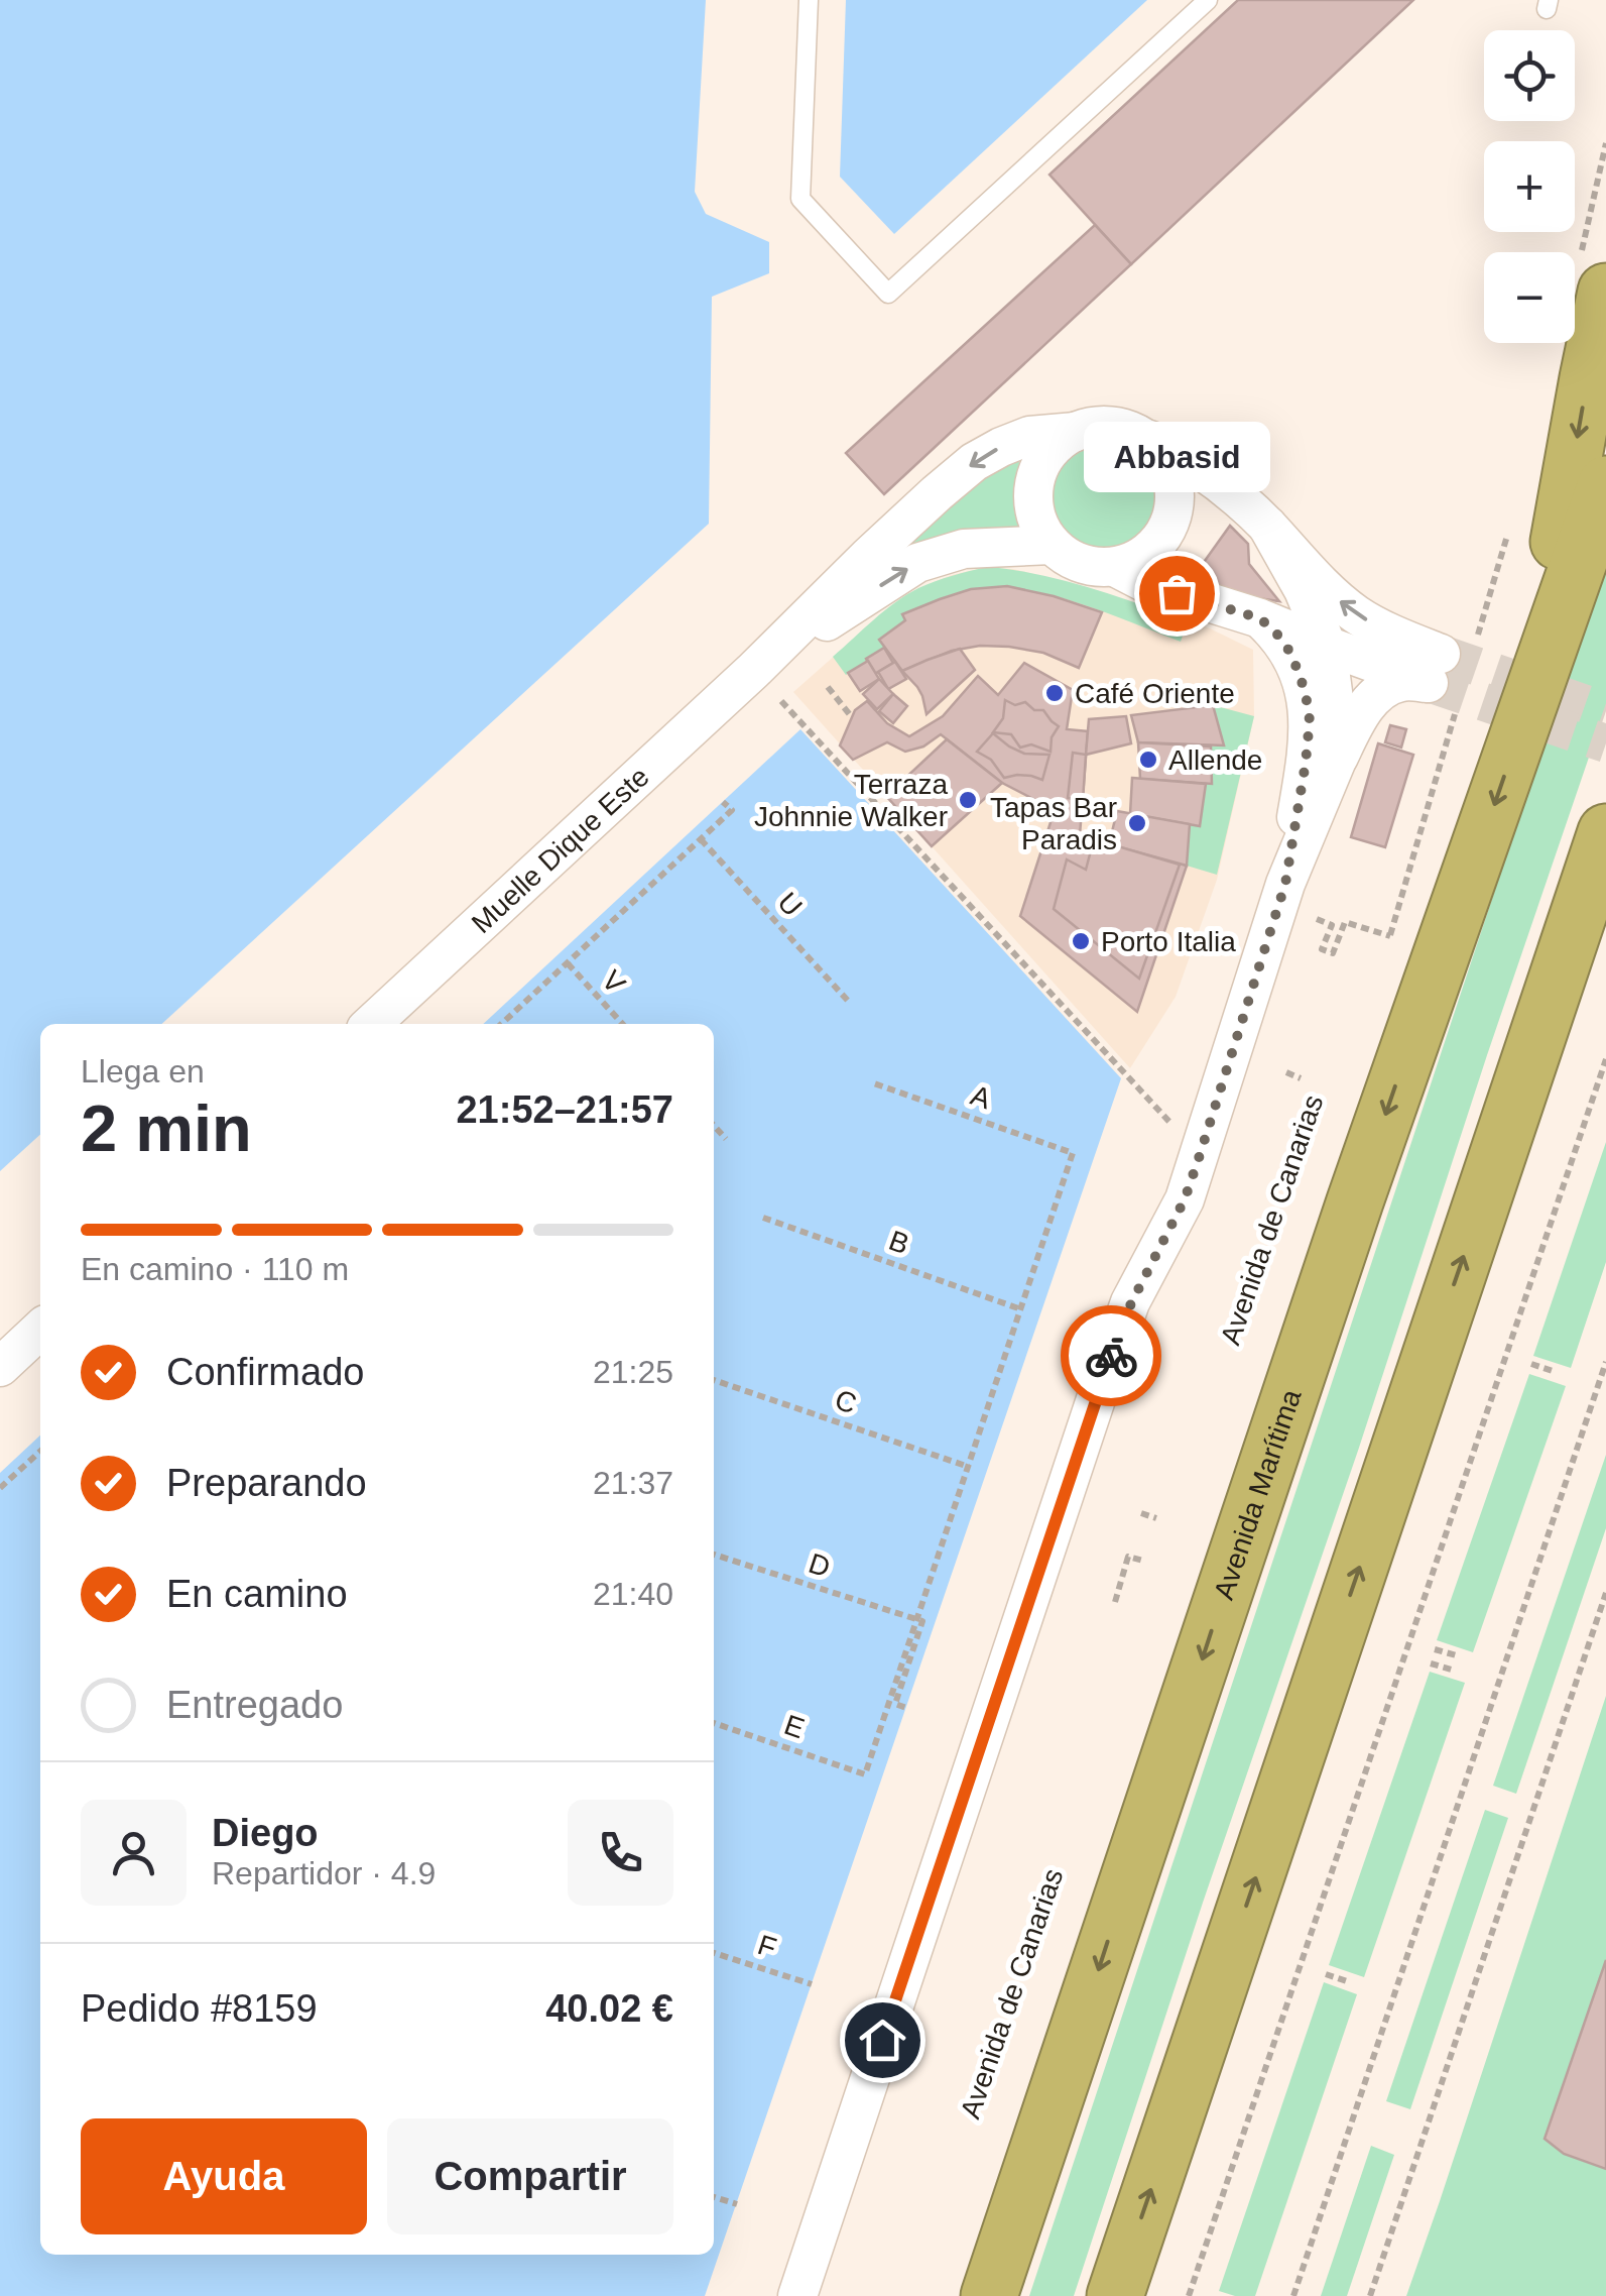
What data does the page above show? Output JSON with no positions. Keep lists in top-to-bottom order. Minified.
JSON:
{"streets":{"highway":["Avenida Marítima"],"street":["Muelle Dique Este"],"path":["U","V","A","B","C","D","E","F"]},"crossings":[["A","B"],["D","E"]],"places":["Abbasid","Café Oriente","Allende","Terraza Johnnie Walker","Tapas Bar Paradis","Porto Italia"],"page":{"map_buttons":["+","−"],"bubble":"Abbasid","heading":["2 min","Llega en","21:52–21:57"],"panel":["Diego","Repartidor · 4.9","Pedido #8159","40.02 €"],"bar":"En camino · 110 m","list":[["Confirmado","21:25"],["Preparando","21:37"],["En camino","21:40"],"Entregado"],"buttons":["Ayuda","Compartir"]}}
